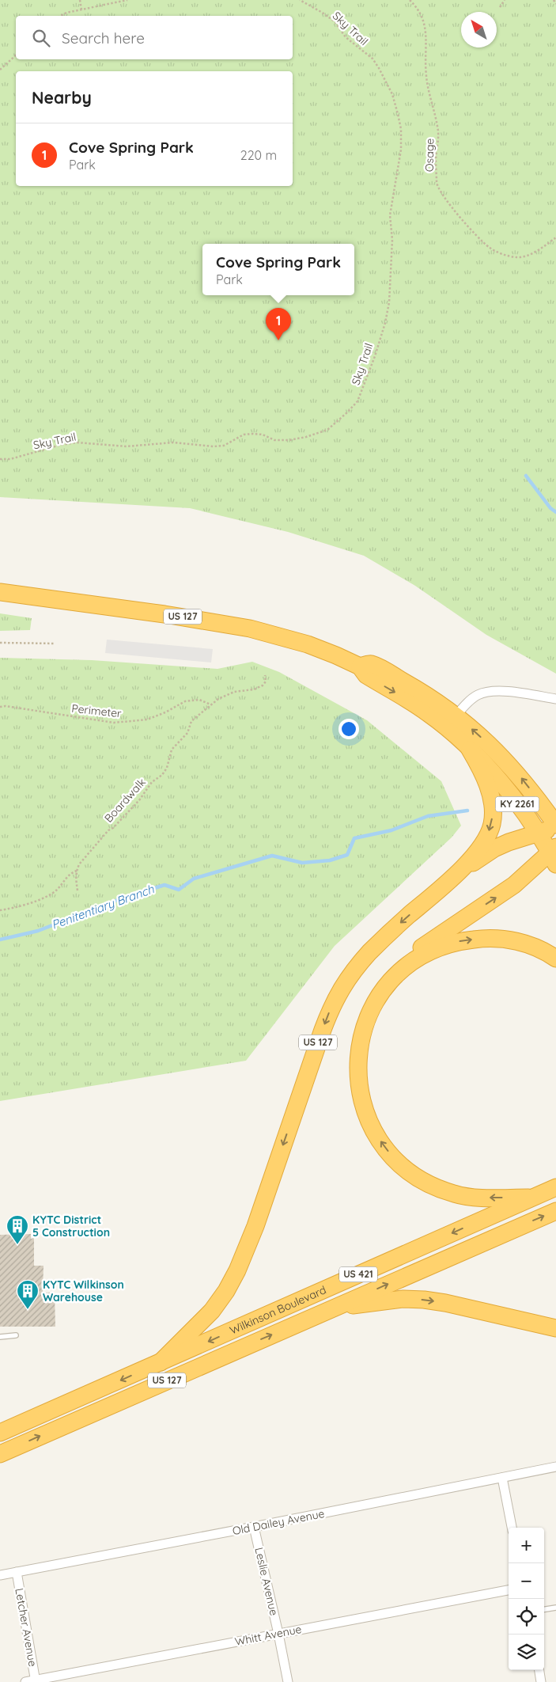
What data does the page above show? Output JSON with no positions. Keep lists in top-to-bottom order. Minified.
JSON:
{"streets":{"highway":["US 127","KY 2261","US 421","Wilkinson Boulevard"],"street":["Old Dailey Avenue","Leslie Avenue","Letcher Avenue","Whitt Avenue"],"path":["Sky Trail","Osage","Perimeter","Boardwalk"]},"crossings":[["US 127","KY 2261"],["US 127","Wilkinson Boulevard"],["Perimeter","Boardwalk"],["Old Dailey Avenue","Leslie Avenue"],["Old Dailey Avenue","Letcher Avenue"],["Leslie Avenue","Whitt Avenue"],["Letcher Avenue","Whitt Avenue"]],"water":["Penitentiary Branch"],"places":{"building":["KYTC District 5 Construction","KYTC Wilkinson Warehouse"]},"north":"top left","page":{"search":"Search here","heading":"Nearby","list":[{"mark":"1","name":"Cove Spring Park","note":"Park","value":"220 m"}],"popup":["Cove Spring Park","Park"],"pins":"1","map_buttons":["+","−"]}}
